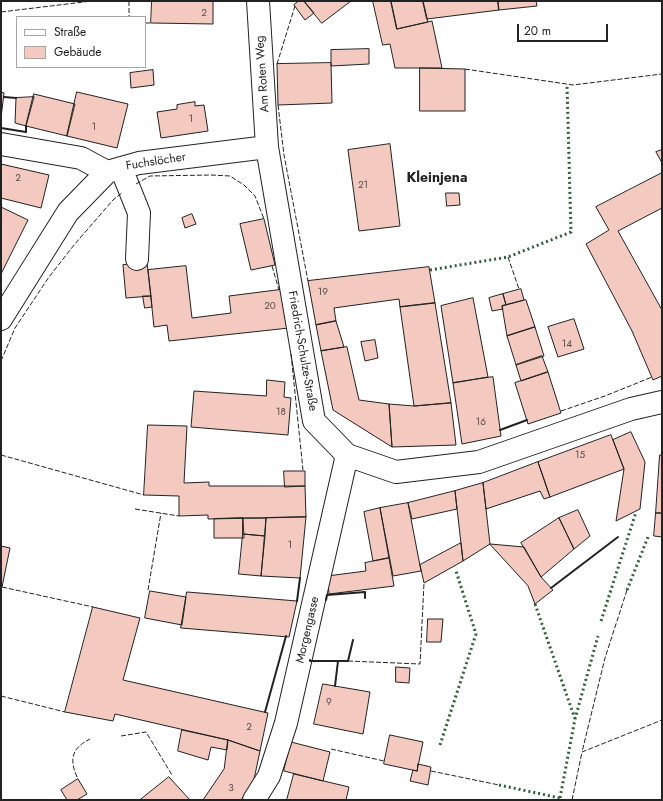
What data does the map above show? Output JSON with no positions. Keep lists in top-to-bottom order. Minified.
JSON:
{"streets":{"street":["Am Roten Weg","Fuchslöcher","Friedrich-Schulze-Straße","Morgengasse"]},"crossings":[["Am Roten Weg","Fuchslöcher"],["Am Roten Weg","Friedrich-Schulze-Straße"],["Fuchslöcher","Friedrich-Schulze-Straße"],["Friedrich-Schulze-Straße","Morgengasse"]],"districts":["Kleinjena"],"house_numbers":["2","1","1","2","21","19","20","14","18","16","15","1","9","2","3"],"legend":["Straße","Gebäude"],"scale_bar":"20 m"}
